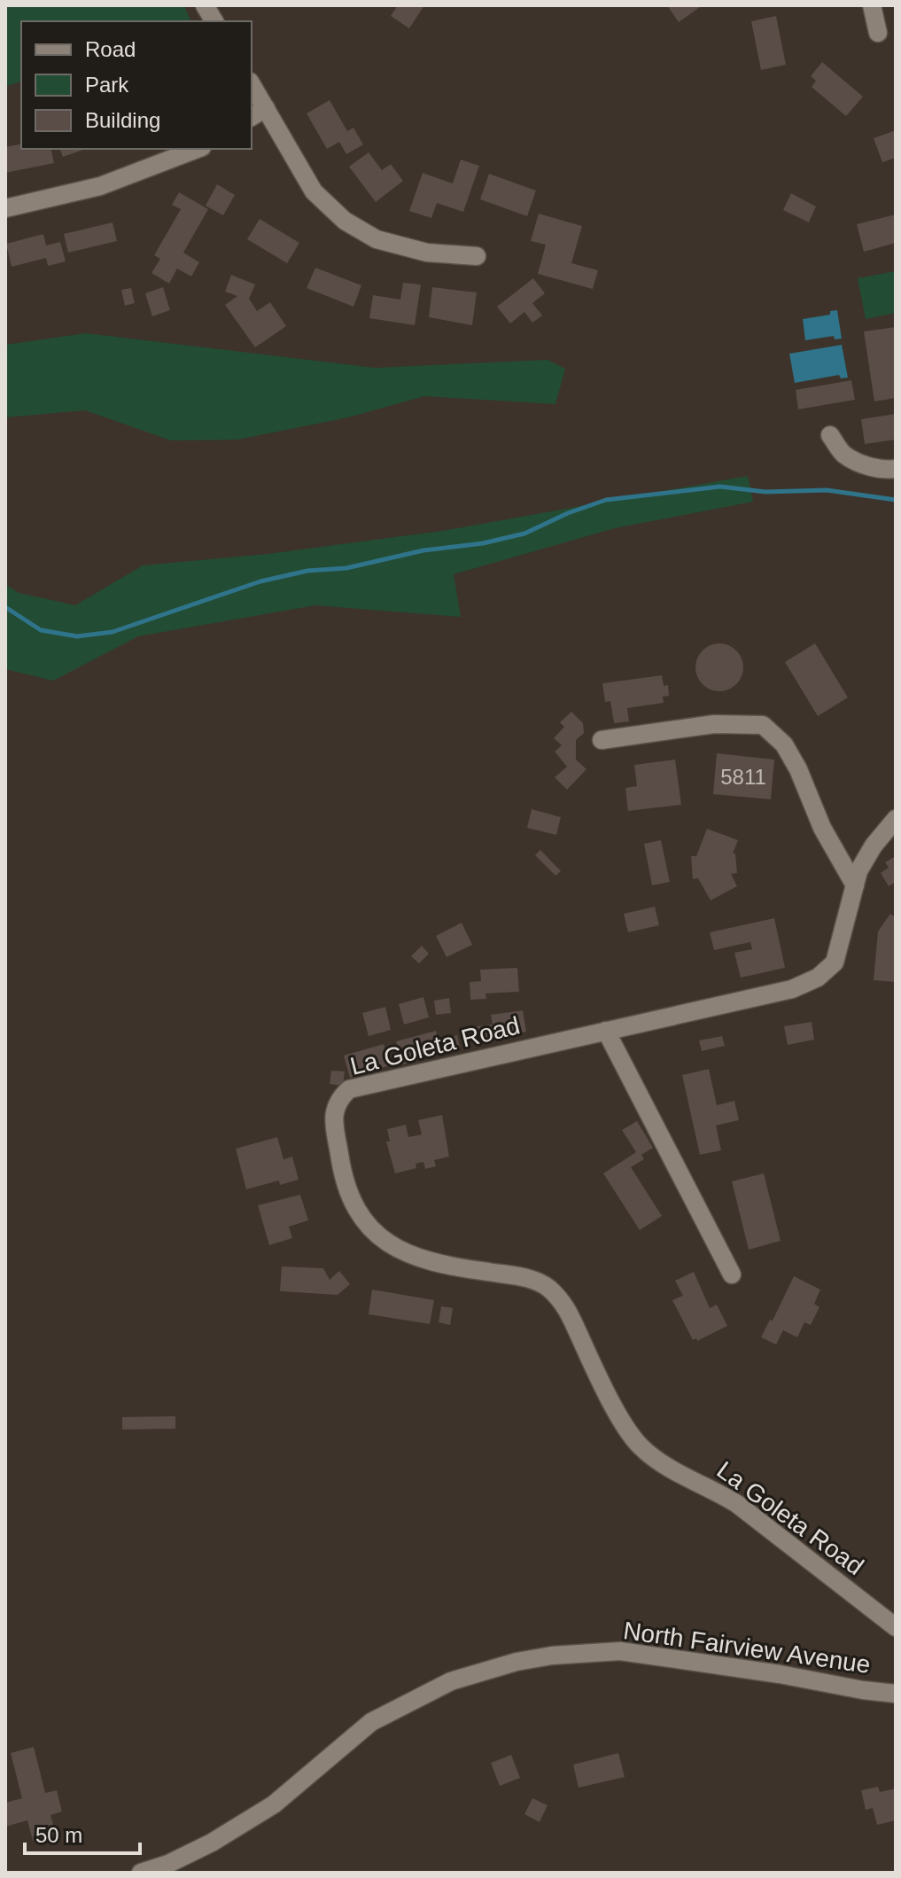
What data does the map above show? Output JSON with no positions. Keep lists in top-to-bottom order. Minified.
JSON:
{"streets":{"street":["La Goleta Road","North Fairview Avenue"]},"house_numbers":["5811"],"legend":["Road","Park","Building"],"scale_bar":"50 m"}
